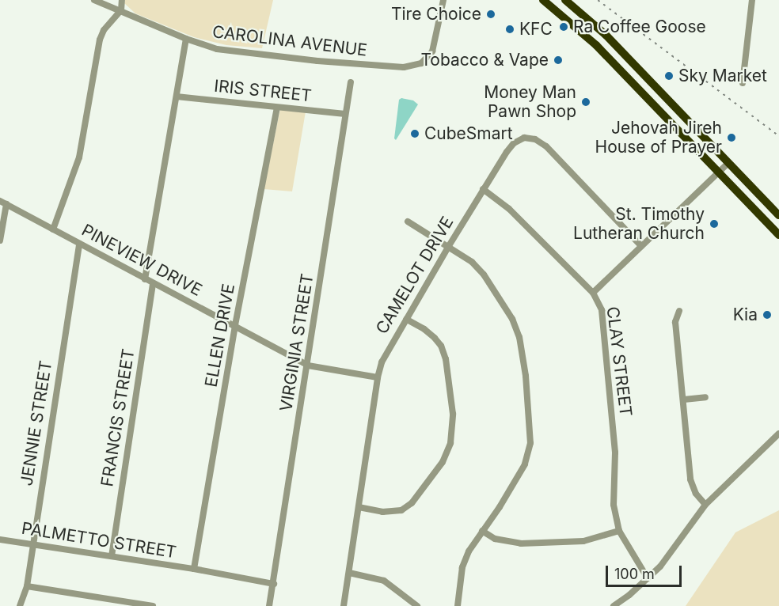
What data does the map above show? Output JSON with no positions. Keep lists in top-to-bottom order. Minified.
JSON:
{"streets":{"street":["CAROLINA AVENUE","IRIS STREET","PINEVIEW DRIVE","CAMELOT DRIVE","ELLEN DRIVE","VIRGINIA STREET","CLAY STREET","FRANCIS STREET","JENNIE STREET","PALMETTO STREET"]},"crossings":[["IRIS STREET","ELLEN DRIVE"],["IRIS STREET","VIRGINIA STREET"],["PINEVIEW DRIVE","CAMELOT DRIVE"],["PINEVIEW DRIVE","ELLEN DRIVE"],["PINEVIEW DRIVE","VIRGINIA STREET"],["PINEVIEW DRIVE","FRANCIS STREET"],["PINEVIEW DRIVE","JENNIE STREET"],["CAMELOT DRIVE","CLAY STREET"],["ELLEN DRIVE","PALMETTO STREET"],["VIRGINIA STREET","PALMETTO STREET"],["FRANCIS STREET","PALMETTO STREET"],["JENNIE STREET","PALMETTO STREET"]],"places":["Tire Choice","Ra Coffee Goose","KFC","Tobacco & Vape","Sky Market","Money Man Pawn Shop","CubeSmart","Jehovah Jireh House of Prayer","St. Timothy Lutheran Church","Kia"],"scale_bar":"100 m"}
